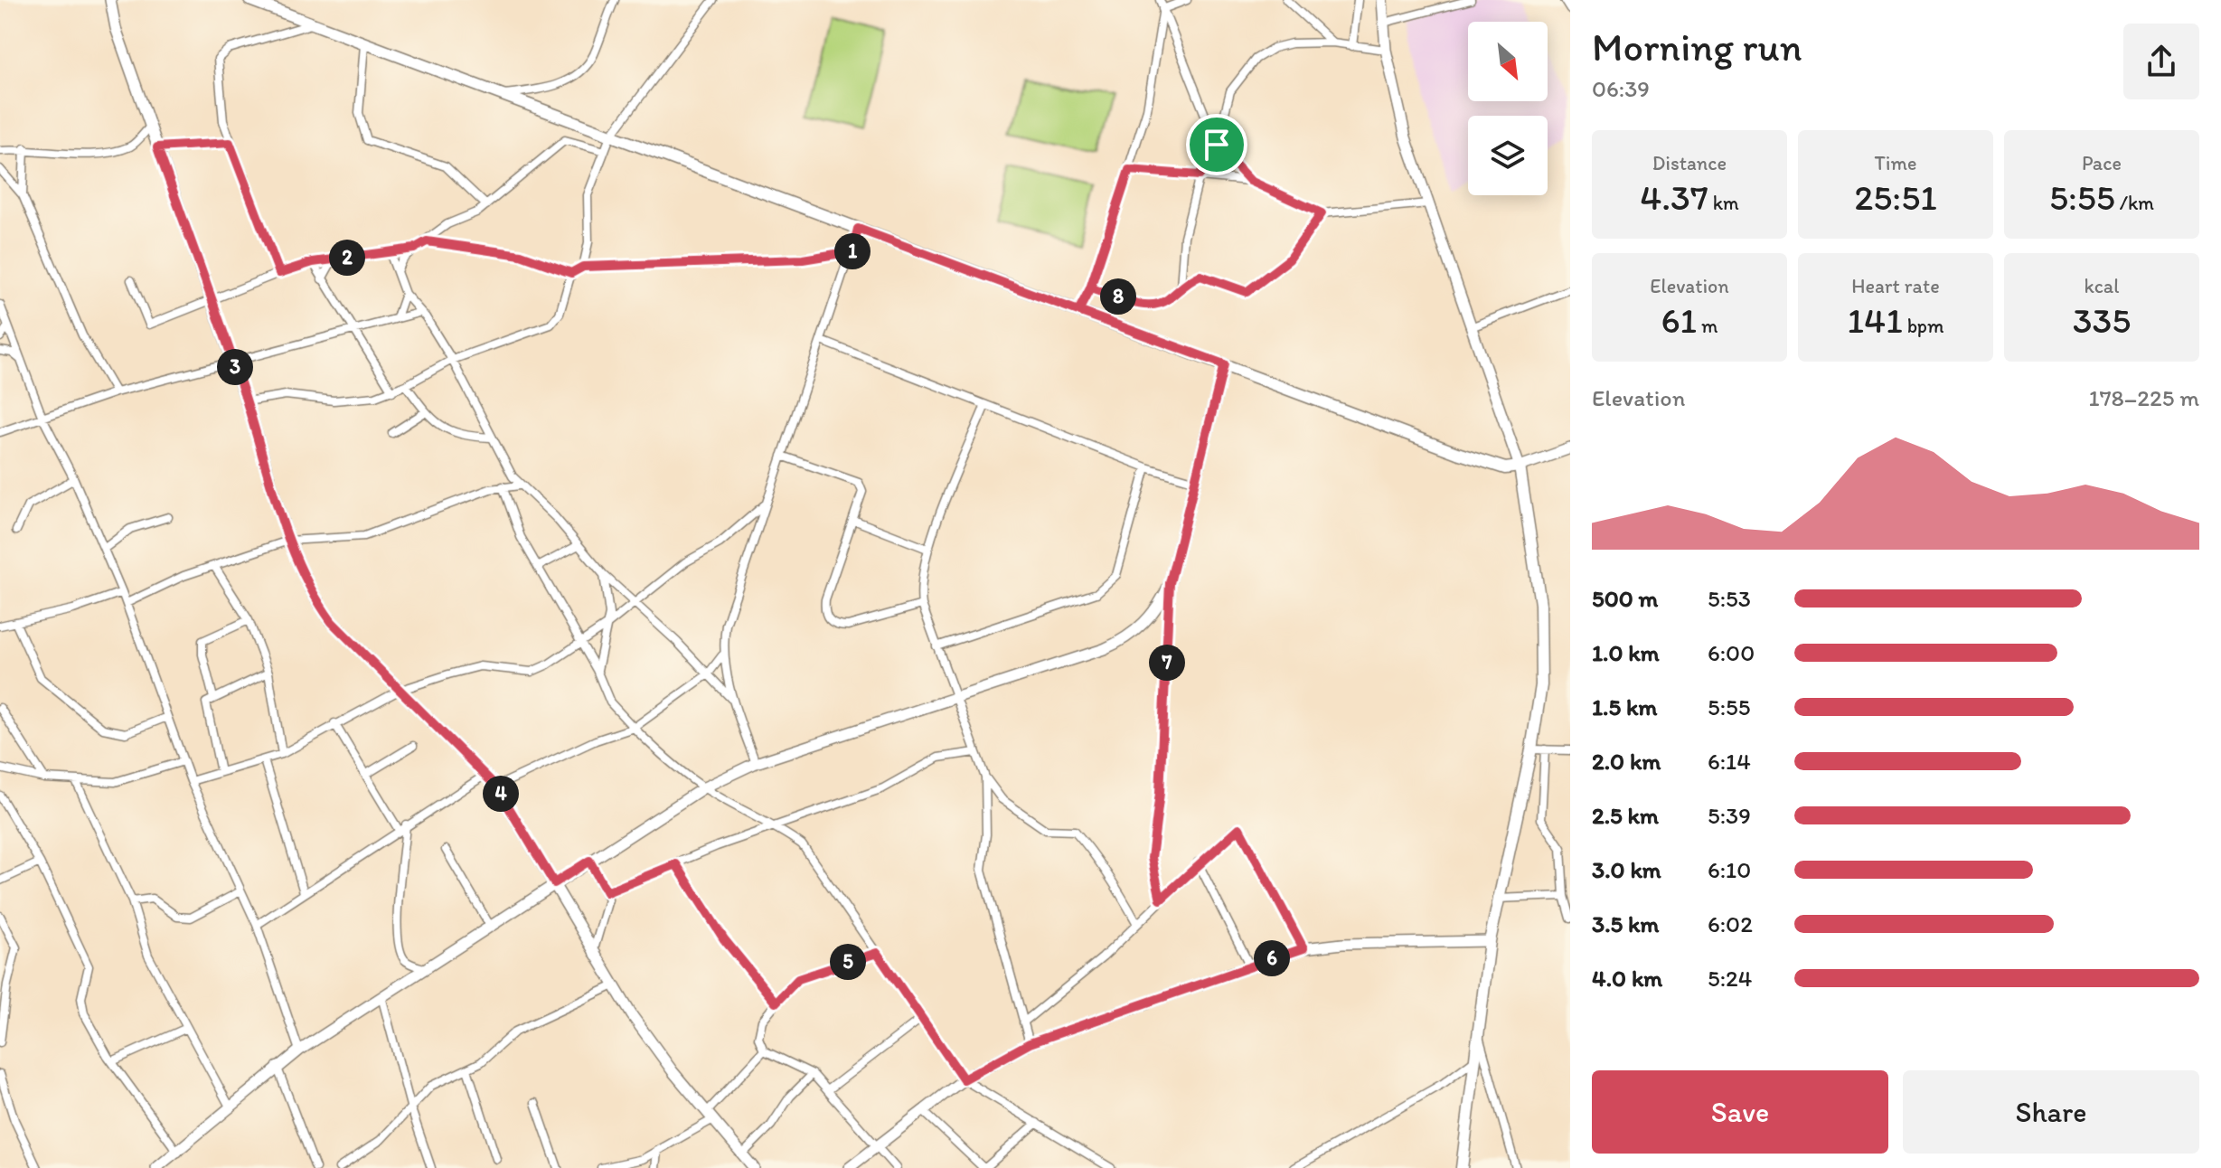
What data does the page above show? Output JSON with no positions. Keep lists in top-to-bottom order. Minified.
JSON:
{"north":"bottom right","page":{"heading":["Morning run","06:39"],"stats":[["Distance","4.37 km"],["Time","25:51"],["Pace","5:55 /km"],["Elevation","61 m"],["Heart rate","141 bpm"],["kcal","335"]],"pins":["1","2","8","3","7","4","6","5"],"chart":["Elevation","178–225 m"],"list":[{"name":"500 m","note":"5:53"},{"name":"1.0 km","note":"6:00"},{"name":"1.5 km","note":"5:55"},{"name":"2.0 km","note":"6:14"},{"name":"2.5 km","note":"5:39"},{"name":"3.0 km","note":"6:10"},{"name":"3.5 km","note":"6:02"},{"name":"4.0 km","note":"5:24"}],"buttons":["Save","Share"]}}
